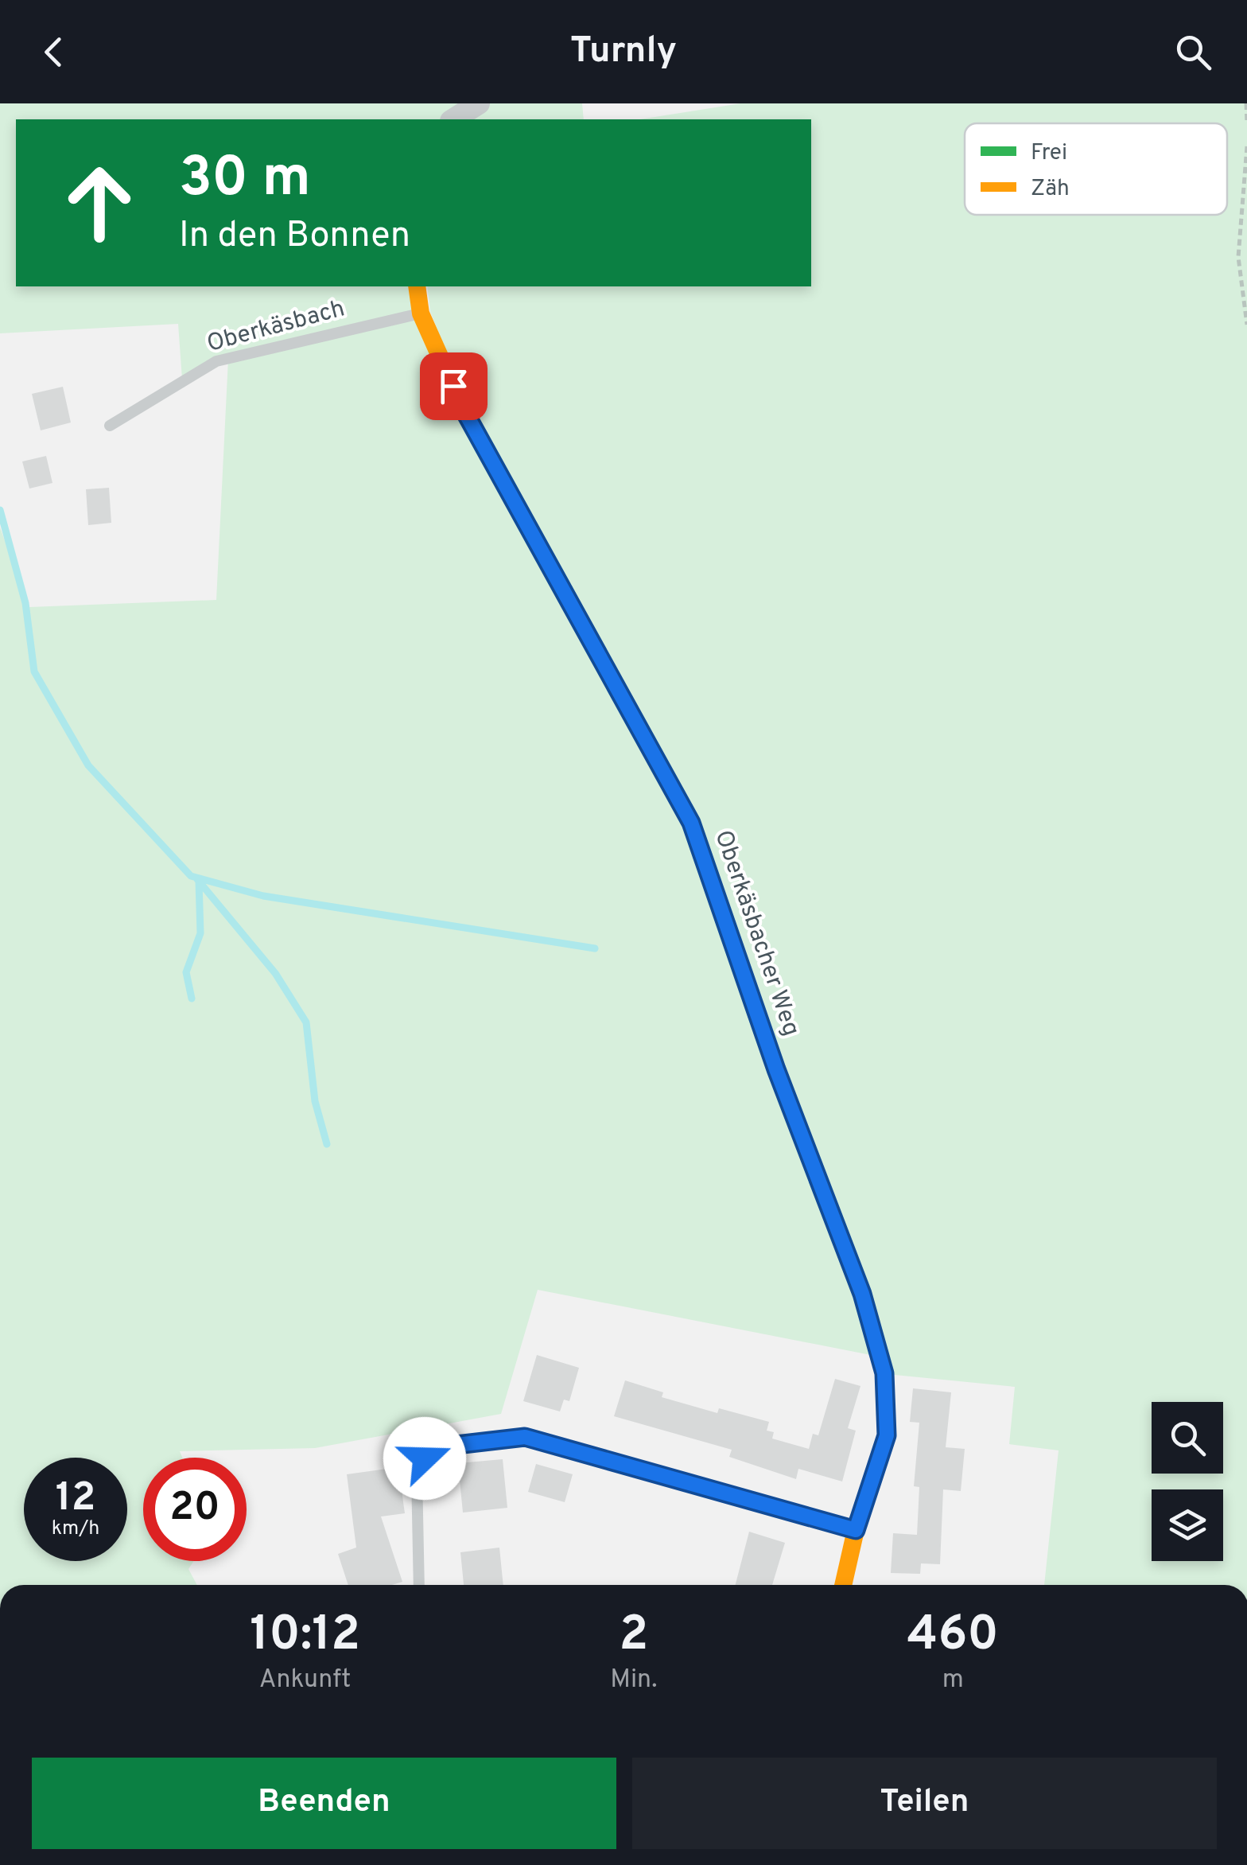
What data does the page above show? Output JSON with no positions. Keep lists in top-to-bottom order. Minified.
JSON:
{"streets":{"street":["Oberkäsbacher Weg"],"lane":["Oberkäsbach"]},"crossings":[["Oberkäsbach","Oberkäsbacher Weg"]],"legend":["Frei","Zäh"],"page":{"header":"Turnly","turn":["30 m","In den Bonnen"],"speed":"12 km/h","limit":"20","eta":["10:12","Ankunft","2","Min.","460","m"],"buttons":["Beenden","Teilen"]}}
